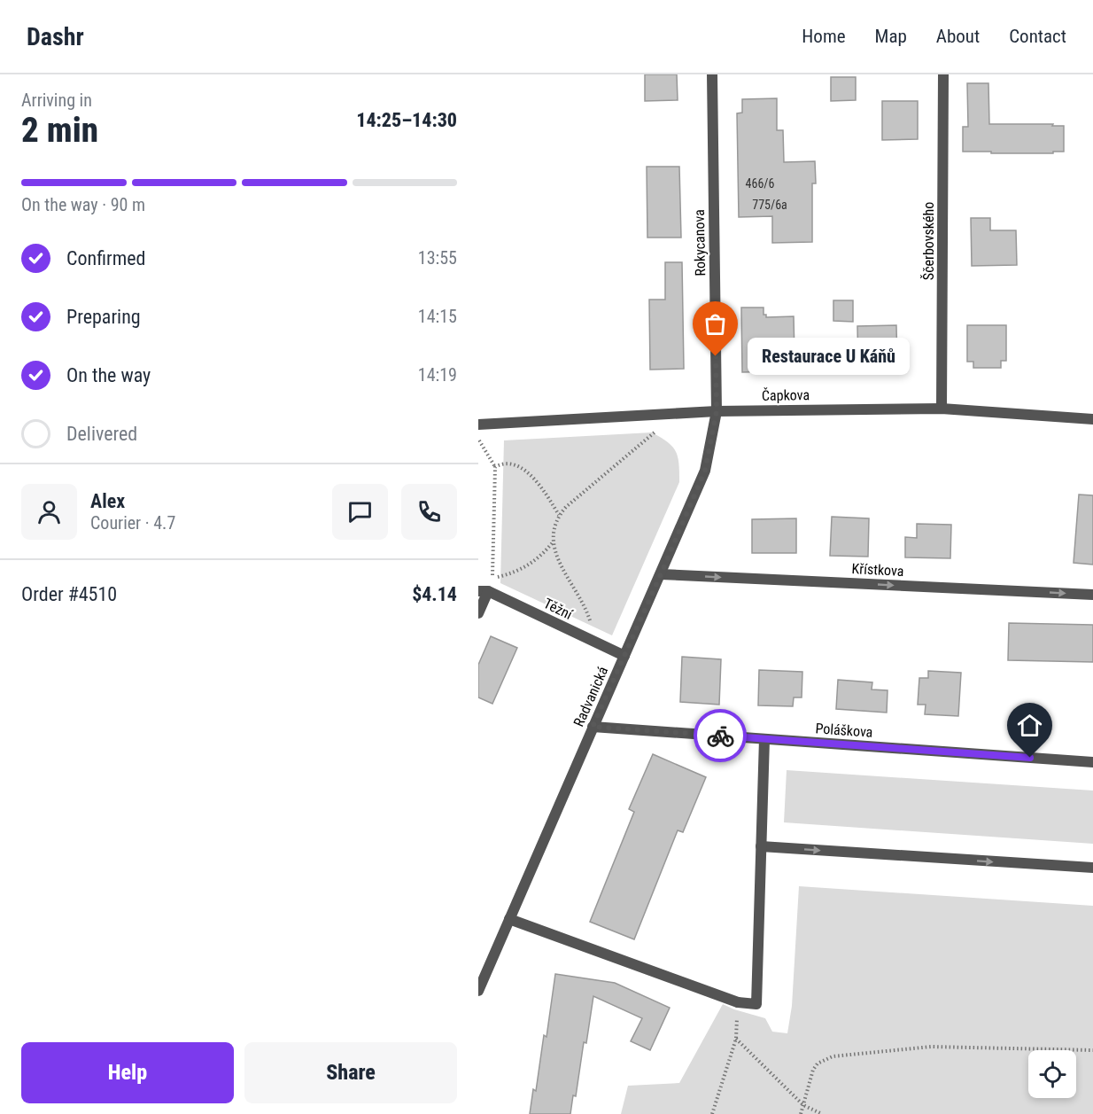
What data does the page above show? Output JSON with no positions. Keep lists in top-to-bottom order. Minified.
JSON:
{"streets":{"street":["Ščerbovského","Rokycanova","Čapkova","Křístkova","Těžní","Radvanická","Poláškova"]},"crossings":[["Ščerbovského","Čapkova"],["Rokycanova","Čapkova"],["Rokycanova","Radvanická"],["Čapkova","Radvanická"],["Křístkova","Radvanická"],["Těžní","Radvanická"],["Radvanická","Poláškova"]],"one_way":["Křístkova"],"places":["Restaurace U Káňů"],"house_numbers":["466/6","775/6a"],"page":{"header":"Dashr","nav":["Home","Map","About","Contact"],"heading":["2 min","Arriving in","14:25–14:30"],"panel":["Alex","Courier · 4.7","Order #4510","$4.14"],"bar":"On the way · 90 m","list":[["Confirmed","13:55"],["Preparing","14:15"],["On the way","14:19"],"Delivered"],"bubble":"Restaurace U Káňů","buttons":["Help","Share"]}}
